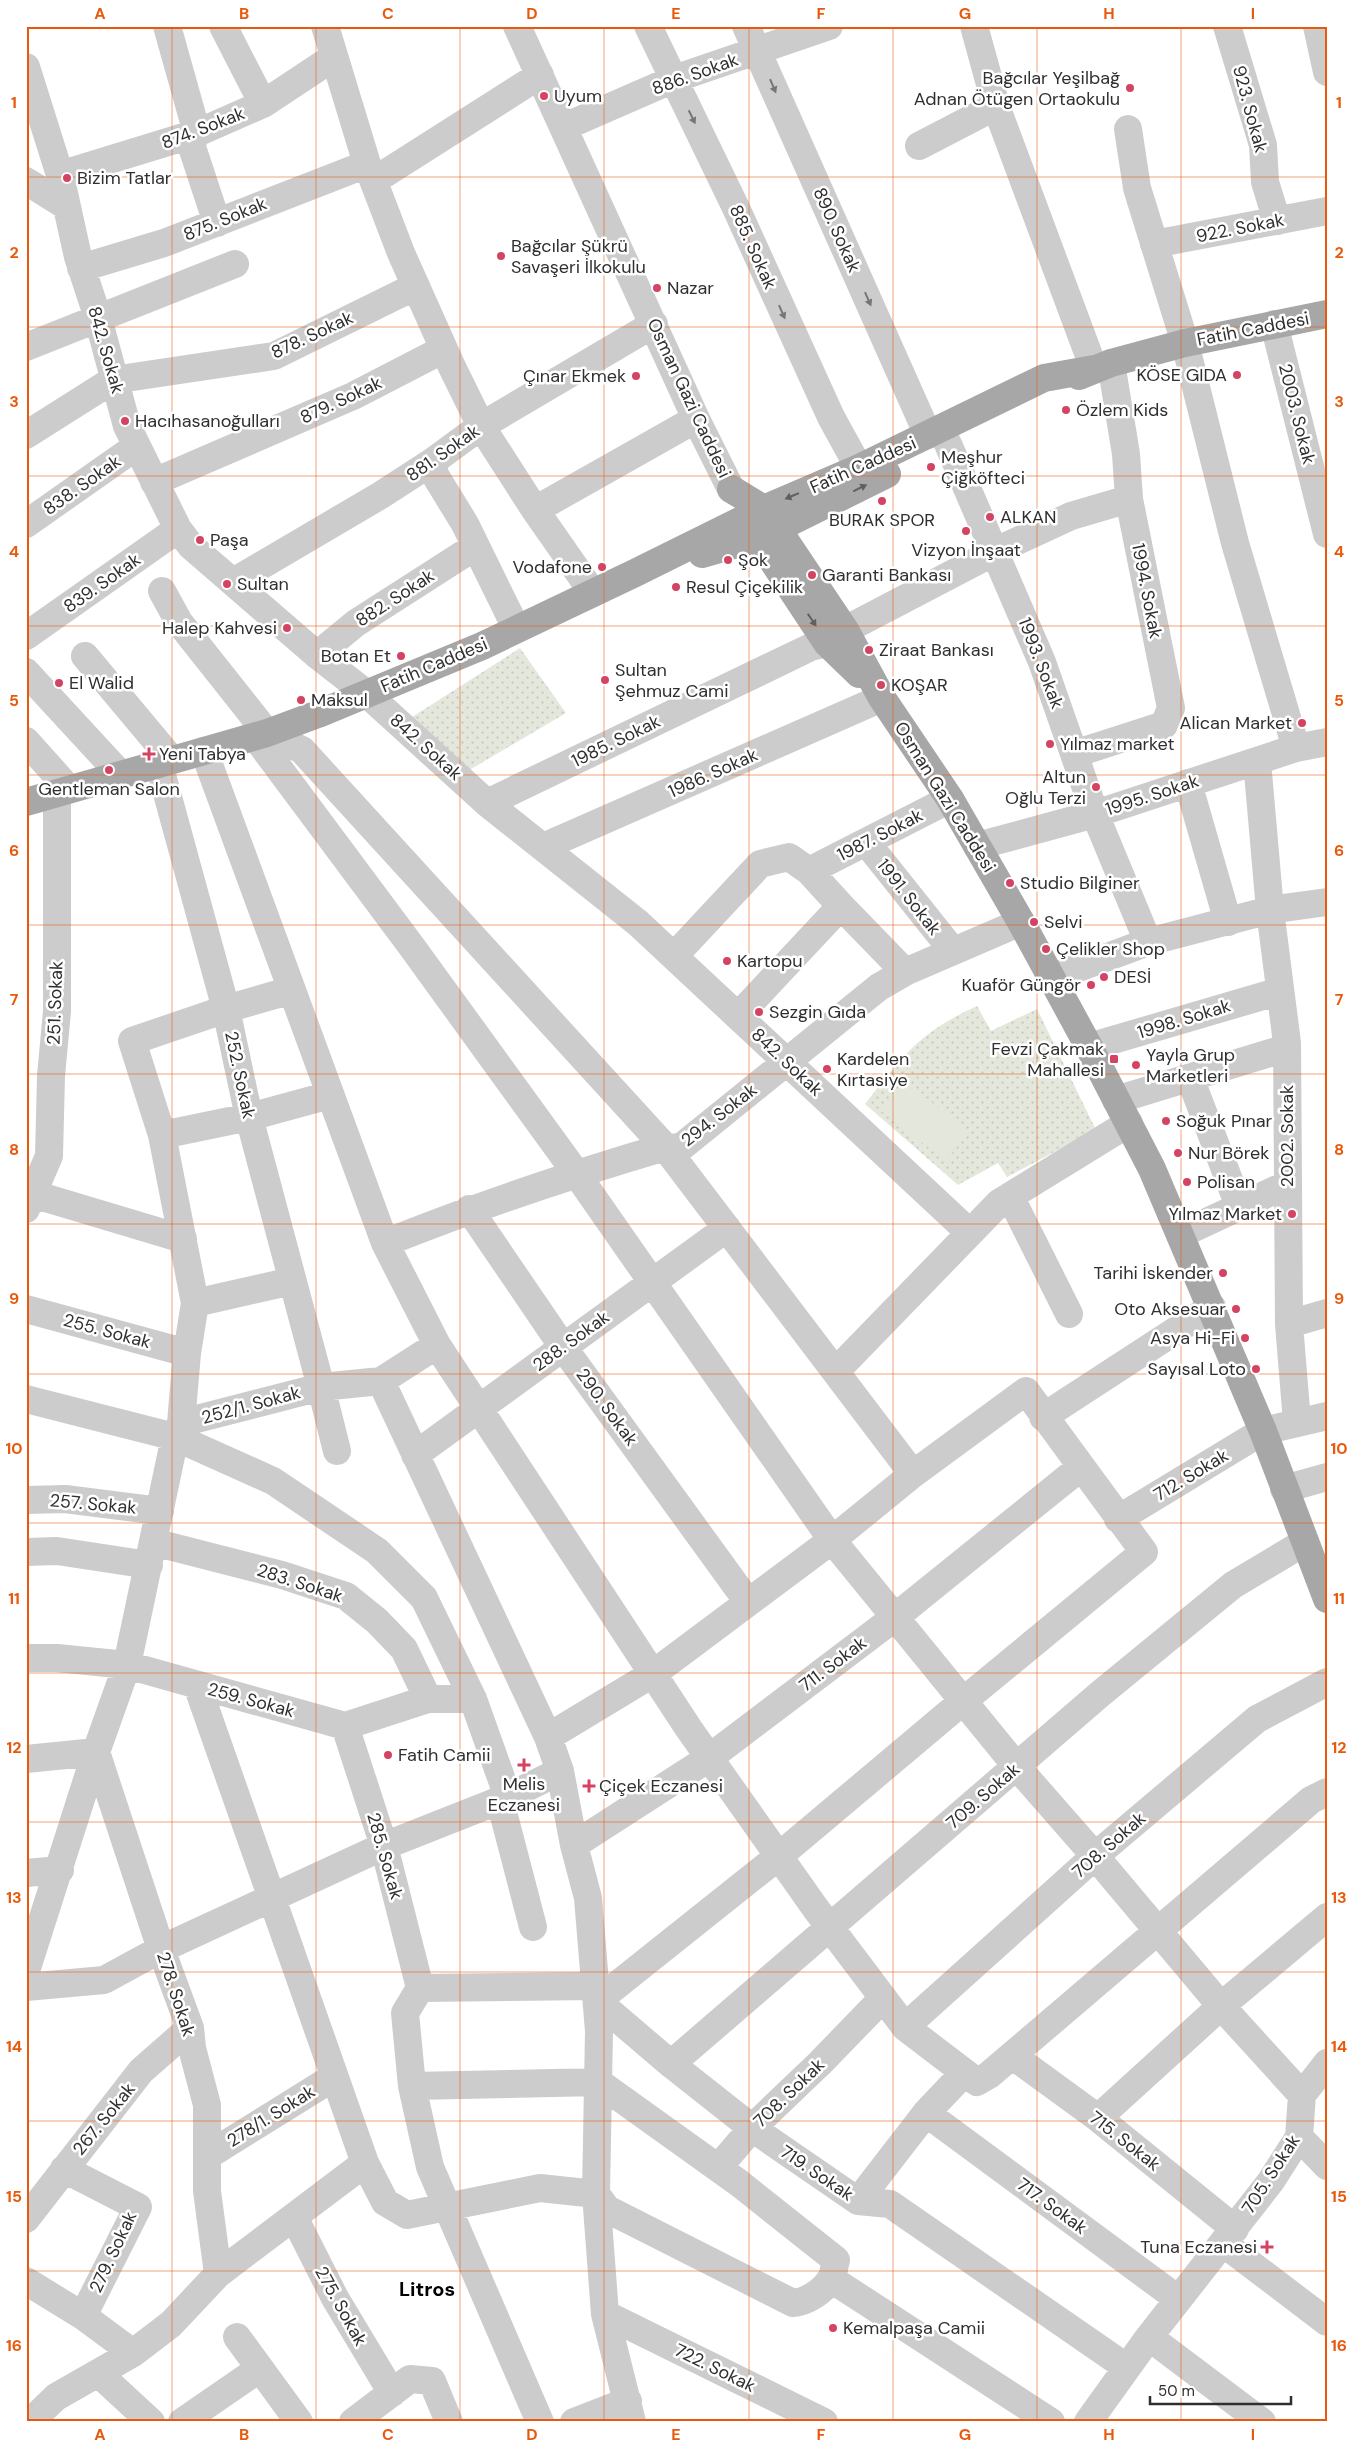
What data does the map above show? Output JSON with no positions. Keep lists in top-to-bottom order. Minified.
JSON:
{"streets":{"main road":["Fatih Caddesi","Osman Gazi Caddesi"],"street":["886. Sokak","923. Sokak","874. Sokak","875. Sokak","922. Sokak","890. Sokak","885. Sokak","878. Sokak","842. Sokak","879. Sokak","2003. Sokak","881. Sokak","838. Sokak","839. Sokak","1994. Sokak","882. Sokak","1993. Sokak","1985. Sokak","1986. Sokak","1995. Sokak","1987. Sokak","1991. Sokak","251. Sokak","1998. Sokak","252. Sokak","294. Sokak","2002. Sokak","255. Sokak","288. Sokak","252/1. Sokak","290. Sokak","712. Sokak","257. Sokak","283. Sokak","711. Sokak","259. Sokak","709. Sokak","708. Sokak","285. Sokak","278. Sokak","278/1. Sokak","267. Sokak","715. Sokak","719. Sokak","705. Sokak","717. Sokak","279. Sokak","275. Sokak","722. Sokak"]},"crossings":[["886. Sokak","890. Sokak"],["886. Sokak","885. Sokak"],["886. Sokak","Osman Gazi Caddesi"],["923. Sokak","922. Sokak"],["874. Sokak","842. Sokak"],["875. Sokak","842. Sokak"],["875. Sokak","Osman Gazi Caddesi"],["890. Sokak","Fatih Caddesi"],["890. Sokak","1993. Sokak"],["885. Sokak","Fatih Caddesi"],["Fatih Caddesi","842. Sokak"],["Fatih Caddesi","2003. Sokak"],["Fatih Caddesi","1994. Sokak"],["Fatih Caddesi","1993. Sokak"],["Fatih Caddesi","251. Sokak"],["Fatih Caddesi","252. Sokak"],["878. Sokak","842. Sokak"],["842. Sokak","879. Sokak"],["842. Sokak","881. Sokak"],["842. Sokak","838. Sokak"],["842. Sokak","839. Sokak"],["842. Sokak","882. Sokak"],["842. Sokak","1985. Sokak"],["842. Sokak","1986. Sokak"],["842. Sokak","294. Sokak"],["Osman Gazi Caddesi","881. Sokak"],["Osman Gazi Caddesi","1985. Sokak"],["Osman Gazi Caddesi","1986. Sokak"],["Osman Gazi Caddesi","1995. Sokak"],["Osman Gazi Caddesi","1987. Sokak"],["Osman Gazi Caddesi","1998. Sokak"],["Osman Gazi Caddesi","294. Sokak"],["Osman Gazi Caddesi","712. Sokak"],["Osman Gazi Caddesi","709. Sokak"],["1994. Sokak","1993. Sokak"],["1994. Sokak","1985. Sokak"],["1993. Sokak","1985. Sokak"],["1993. Sokak","1995. Sokak"],["1995. Sokak","2002. Sokak"],["1987. Sokak","1991. Sokak"],["1991. Sokak","294. Sokak"],["1998. Sokak","2002. Sokak"],["252. Sokak","252/1. Sokak"],["294. Sokak","290. Sokak"],["2002. Sokak","712. Sokak"],["288. Sokak","290. Sokak"],["259. Sokak","285. Sokak"],["709. Sokak","719. Sokak"],["708. Sokak","719. Sokak"],["278. Sokak","278/1. Sokak"],["278. Sokak","267. Sokak"],["267. Sokak","279. Sokak"],["715. Sokak","705. Sokak"],["719. Sokak","705. Sokak"],["705. Sokak","717. Sokak"]],"one_way":["890. Sokak","885. Sokak"],"districts":["Litros"],"places":{"other":["Bağcılar Yeşilbağ Adnan Ötügen Ortaokulu","Uyum","Bizim Tatlar","Bağcılar Şükrü Savaşeri İlkokulu","Nazar","KÖSE GIDA","Çınar Ekmek","Özlem Kids","Hacıhasanoğulları","Meşhur Çiğköfteci","BURAK SPOR","ALKAN","Vizyon İnşaat","Paşa","Şok","Vodafone","Garanti Bankası","Sultan","Resul Çiçekilik","Halep Kahvesi","Ziraat Bankası","Botan Et","Sultan Şehmuz Cami","El Walid","KOŞAR","Maksul","Alican Market","Yılmaz market","Gentleman Salon","Altun Oğlu Terzi","Studio Bilginer","Selvi","Çelikler Shop","Kartopu","DESİ","Kuaför Güngör","Sezgin Gıda","Yayla Grup Marketleri","Kardelen Kırtasiye","Soğuk Pınar","Nur Börek","Polisan","Yılmaz Market","Tarihi İskender","Oto Aksesuar","Asya Hi-Fi","Sayısal Loto","Fatih Camii","Kemalpaşa Camii"],"health":["Yeni Tabya","Melis Eczanesi","Çiçek Eczanesi","Tuna Eczanesi"],"transit":["Fevzi Çakmak Mahallesi"]},"scale_bar":"50 m","grid":{"columns":["A","B","C","D","E","F","G","H","I"],"rows":["1","2","3","4","5","6","7","8","9","10","11","12","13","14","15","16"]}}
